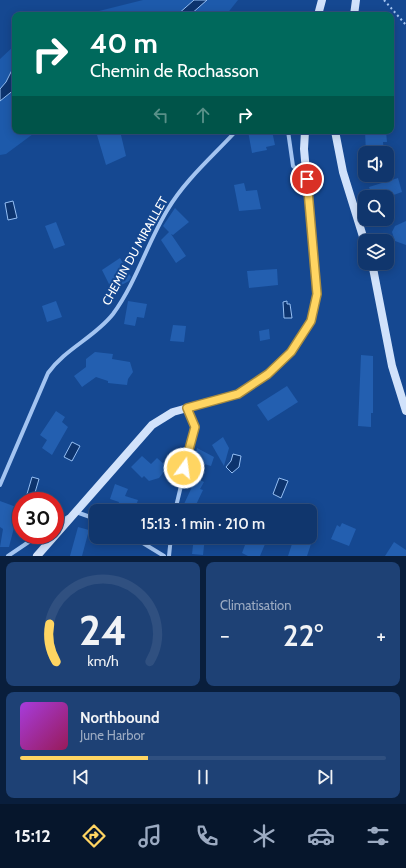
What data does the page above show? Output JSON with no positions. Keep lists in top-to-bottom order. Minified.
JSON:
{"streets":{"street":["CHEMIN DU MIRAILLET"]},"page":{"turn":["40 m","Chemin de Rochasson"],"limit":"30","trip":"15:13 · 1 min · 210 m","tile":"Climatisation","heat":["−","22°","+"],"song":["Northbound","June Harbor"],"tabs":"15:12","gauge":["24","km/h"]}}
